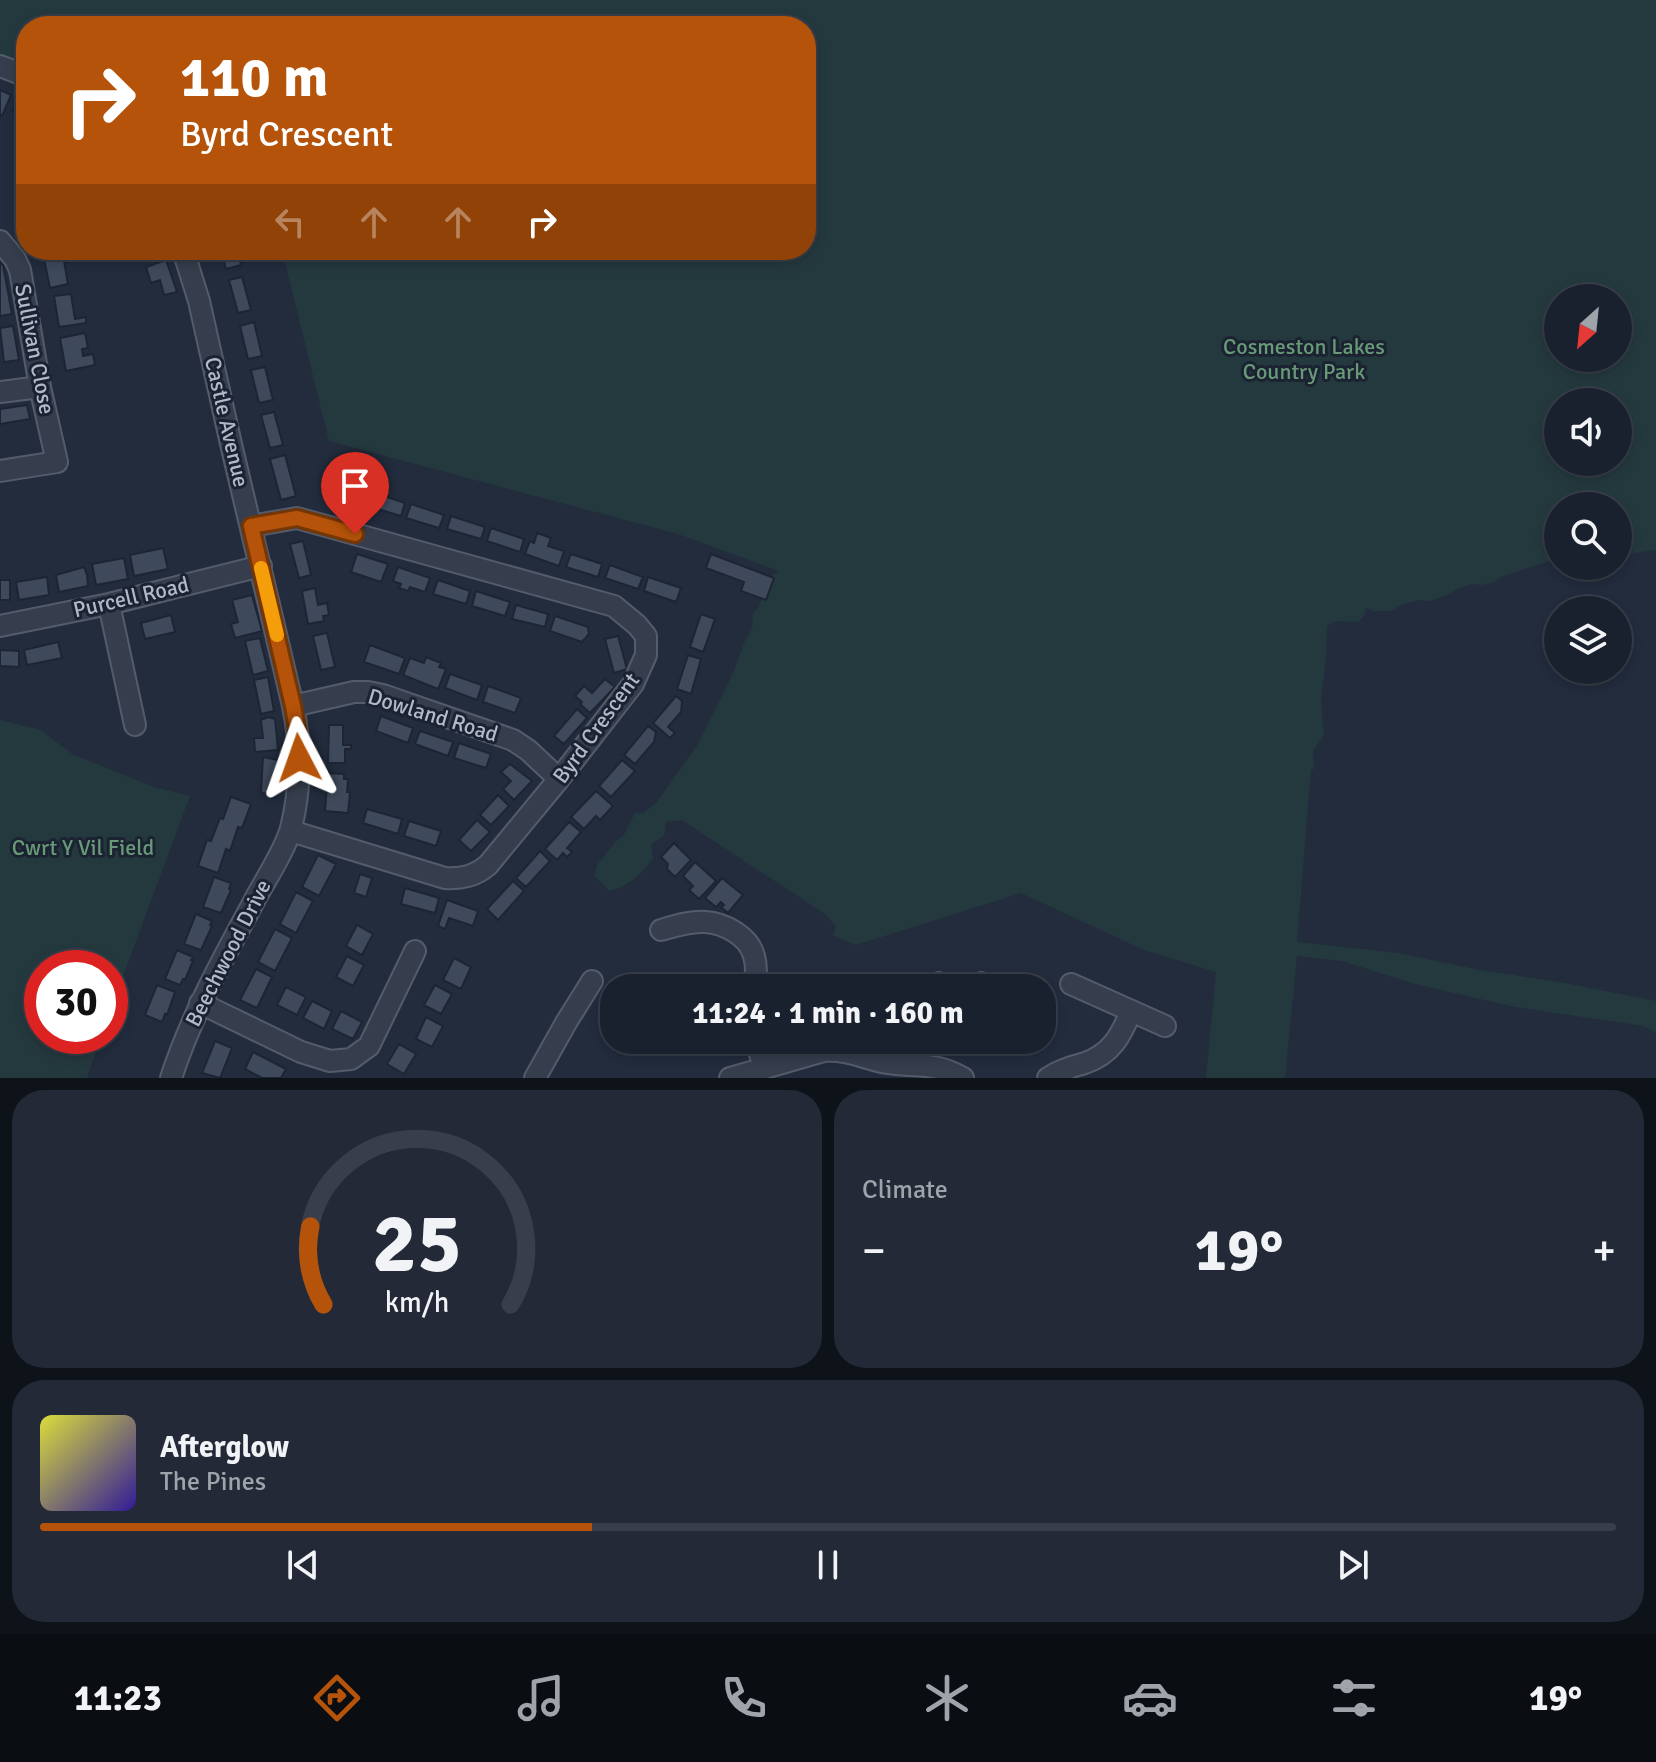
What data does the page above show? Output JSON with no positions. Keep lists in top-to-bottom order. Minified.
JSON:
{"streets":{"street":["Sullivan Close","Castle Avenue","Purcell Road","Dowland Road","Byrd Crescent","Beechwood Drive"]},"crossings":[["Castle Avenue","Purcell Road"],["Castle Avenue","Dowland Road"],["Castle Avenue","Byrd Crescent"],["Castle Avenue","Beechwood Drive"],["Dowland Road","Byrd Crescent"],["Byrd Crescent","Beechwood Drive"]],"parks":["Cosmeston Lakes Country Park","Cwrt Y Vil Field"],"north":"bottom left","page":{"turn":["110 m","Byrd Crescent"],"limit":"30","trip":"11:24 · 1 min · 160 m","tile":"Climate","heat":["−","19°","+"],"song":["Afterglow","The Pines"],"tabs":["11:23","19°"],"gauge":["25","km/h"]}}
